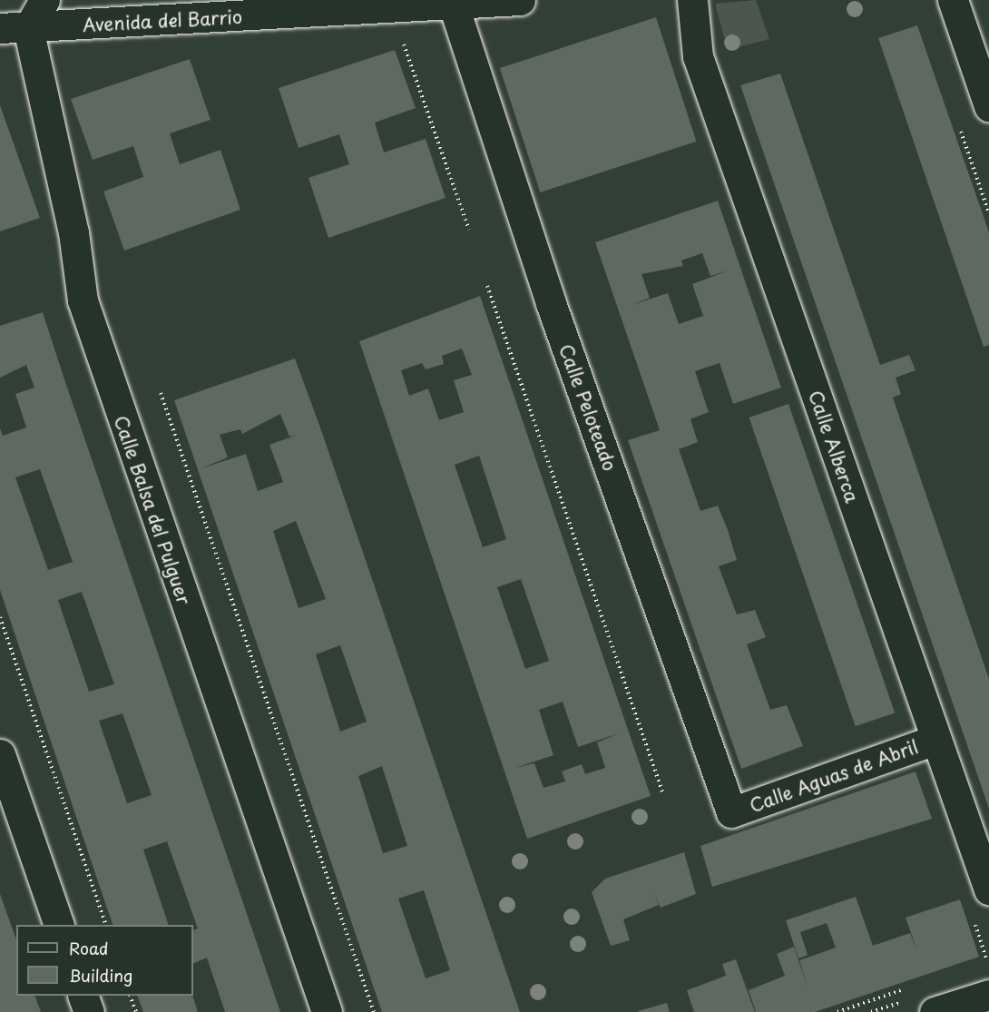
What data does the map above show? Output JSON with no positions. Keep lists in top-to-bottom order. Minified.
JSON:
{"streets":{"street":["Avenida del Barrio","Calle Peloteado","Calle Alberca","Calle Balsa del Pulguer","Calle Aguas de Abril"]},"crossings":[["Avenida del Barrio","Calle Peloteado"],["Avenida del Barrio","Calle Balsa del Pulguer"],["Calle Peloteado","Calle Aguas de Abril"],["Calle Alberca","Calle Aguas de Abril"]],"legend":["Road","Building"]}
